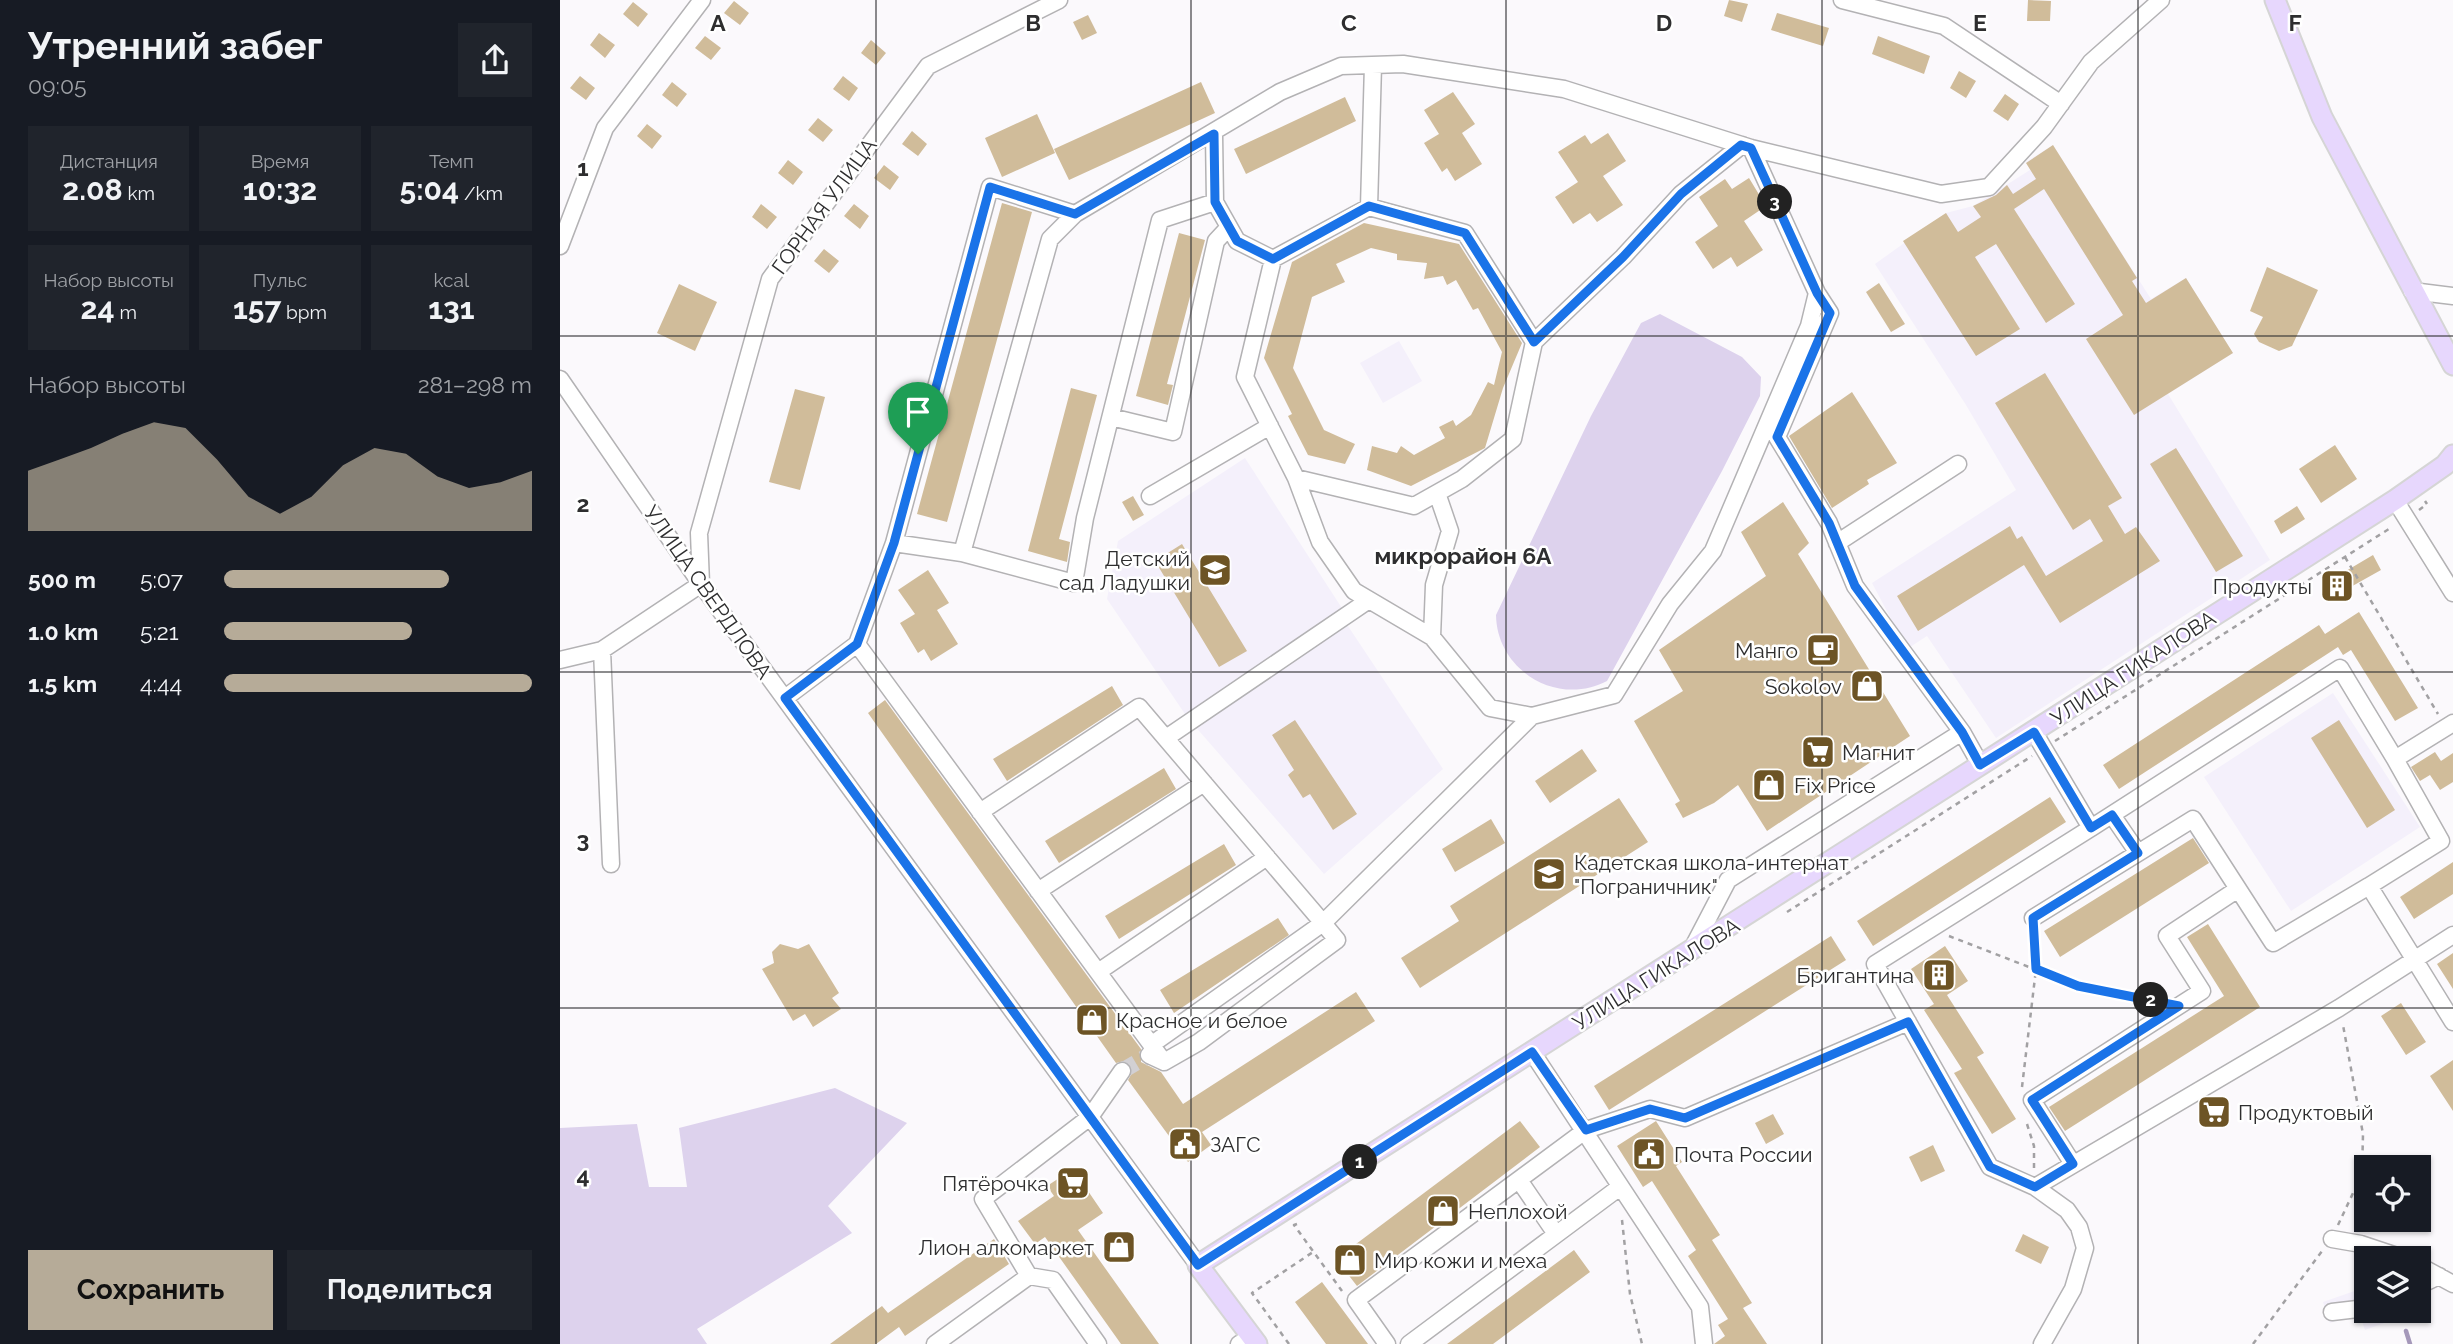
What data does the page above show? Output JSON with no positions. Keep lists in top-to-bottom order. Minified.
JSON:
{"streets":{"main road":["УЛИЦА СВЕРДЛОВА","УЛИЦА ГИКАЛОВА"],"street":["ГОРНАЯ УЛИЦА"]},"crossings":[["ГОРНАЯ УЛИЦА","УЛИЦА СВЕРДЛОВА"],["УЛИЦА СВЕРДЛОВА","УЛИЦА ГИКАЛОВА"]],"districts":["микрорайон 6А"],"places":{"school or university":["Детский сад Ладушки","Кадетская школа-интернат \"Пограничник\""],"building":["Продукты","Бригантина"],"cafe":["Манго"],"shop":["Sokolov","Fix Price","Красное и белое","Неплохой","Лион алкомаркет","Мир кожи и меха"],"supermarket":["Магнит","Продуктовый","Пятёрочка"],"public building":["ЗАГС","Почта России"]},"page":{"heading":["Утренний забег","09:05"],"stats":[["Дистанция","2.08 km"],["Время","10:32"],["Темп","5:04 /km"],["Набор высоты","24 m"],["Пульс","157 bpm"],["kcal","131"]],"pins":["3","2","1"],"chart":["Набор высоты","281–298 m"],"list":[{"name":"500 m","note":"5:07"},{"name":"1.0 km","note":"5:21"},{"name":"1.5 km","note":"4:44"}],"buttons":["Сохранить","Поделиться"]},"grid":{"columns":["A","B","C","D","E","F"],"rows":["1","2","3","4"]}}
